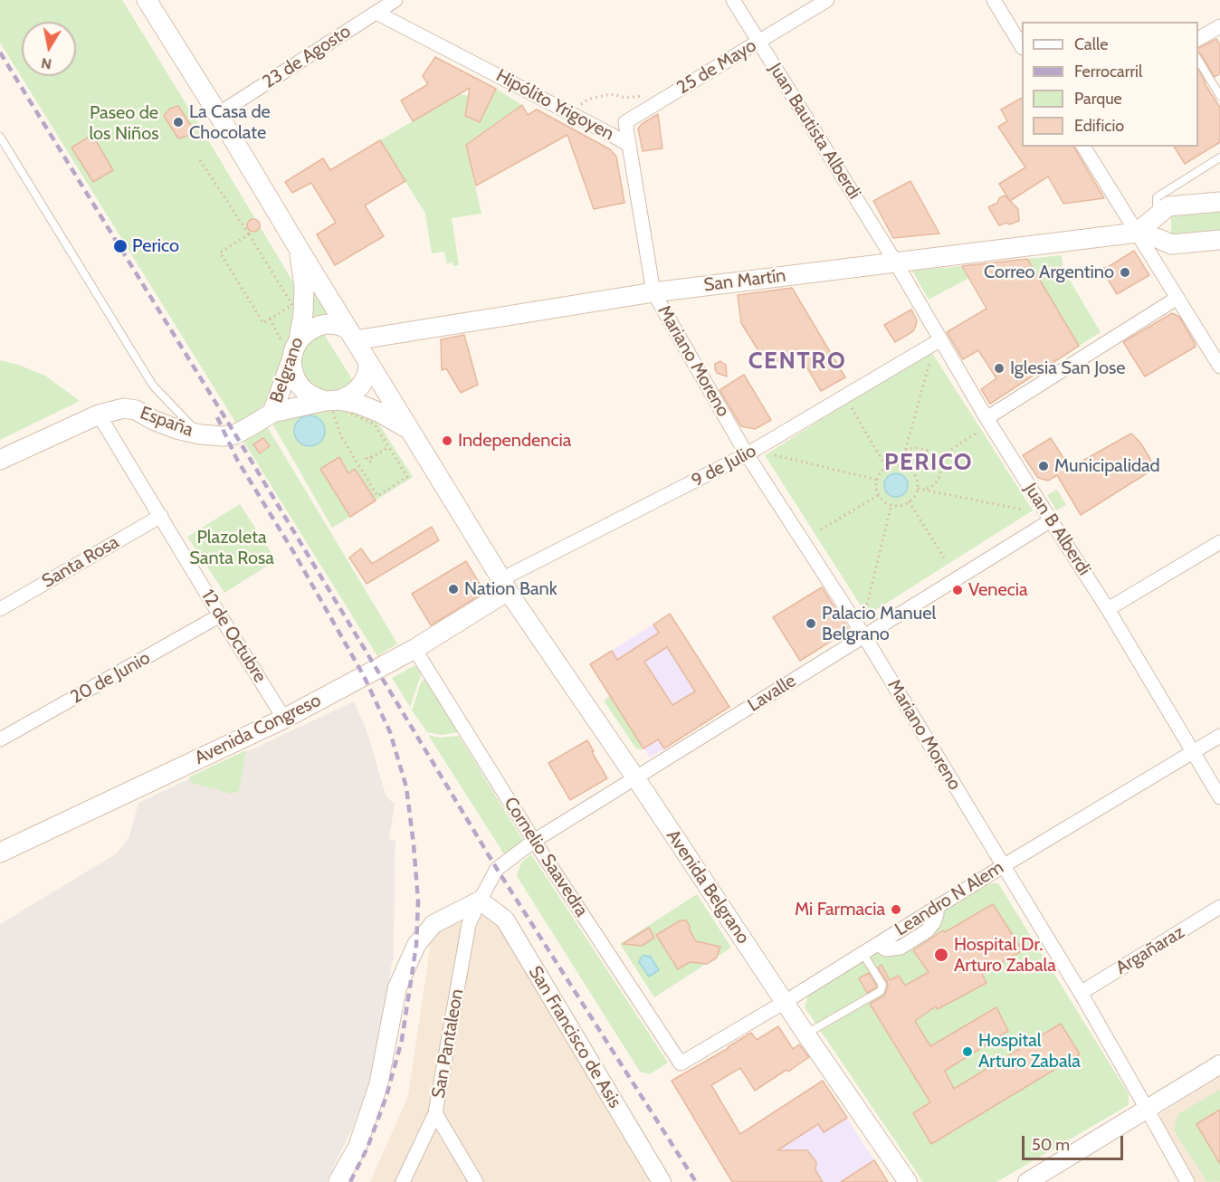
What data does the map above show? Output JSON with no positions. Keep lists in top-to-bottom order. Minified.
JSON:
{"streets":{"main road":["San Martín","Belgrano","España","Avenida Congreso"],"street":["23 de Agosto","25 de Mayo","Hipólito Yrigoyen","Juan Bautista Alberdi","Mariano Moreno","9 de Julio","Juan B Alberdi","Santa Rosa","12 de Octubre","20 de Junio","Lavalle","Cornelio Saavedra","Avenida Belgrano","Leandro N Alem","Argañaraz","San Francisco de Asis","San Pantaleon"]},"crossings":[["23 de Agosto","Hipólito Yrigoyen"],["23 de Agosto","Belgrano"],["25 de Mayo","Hipólito Yrigoyen"],["25 de Mayo","Juan Bautista Alberdi"],["Hipólito Yrigoyen","San Martín"],["Hipólito Yrigoyen","Mariano Moreno"],["Juan Bautista Alberdi","San Martín"],["Juan Bautista Alberdi","Juan B Alberdi"],["San Martín","Mariano Moreno"],["San Martín","Belgrano"],["San Martín","Juan B Alberdi"],["Mariano Moreno","9 de Julio"],["Mariano Moreno","Lavalle"],["Mariano Moreno","Leandro N Alem"],["Mariano Moreno","Argañaraz"],["Belgrano","España"],["Belgrano","9 de Julio"],["Belgrano","Avenida Congreso"],["Belgrano","Avenida Belgrano"],["España","12 de Octubre"],["9 de Julio","Juan B Alberdi"],["9 de Julio","Avenida Congreso"],["9 de Julio","Avenida Belgrano"],["Juan B Alberdi","Lavalle"],["Juan B Alberdi","Leandro N Alem"],["Santa Rosa","12 de Octubre"],["12 de Octubre","20 de Junio"],["12 de Octubre","Avenida Congreso"],["Lavalle","Cornelio Saavedra"],["Lavalle","Avenida Belgrano"],["Lavalle","San Pantaleon"],["Avenida Congreso","Cornelio Saavedra"],["Avenida Congreso","Avenida Belgrano"],["Cornelio Saavedra","Leandro N Alem"],["Avenida Belgrano","Leandro N Alem"],["San Francisco de Asis","San Pantaleon"]],"districts":["CENTRO","PERICO"],"parks":["Paseo de los Niños","Plazoleta Santa Rosa"],"places":["La Casa de Chocolate","Perico","Correo Argentino","Iglesia San Jose","Independencia","Municipalidad","Nation Bank","Venecia","Palacio Manuel Belgrano","Mi Farmacia","Hospital Dr. Arturo Zabala","Hospital Arturo Zabala"],"legend":["Calle","Ferrocarril","Parque","Edificio"],"scale_bar":"50 m","north":"bottom"}
